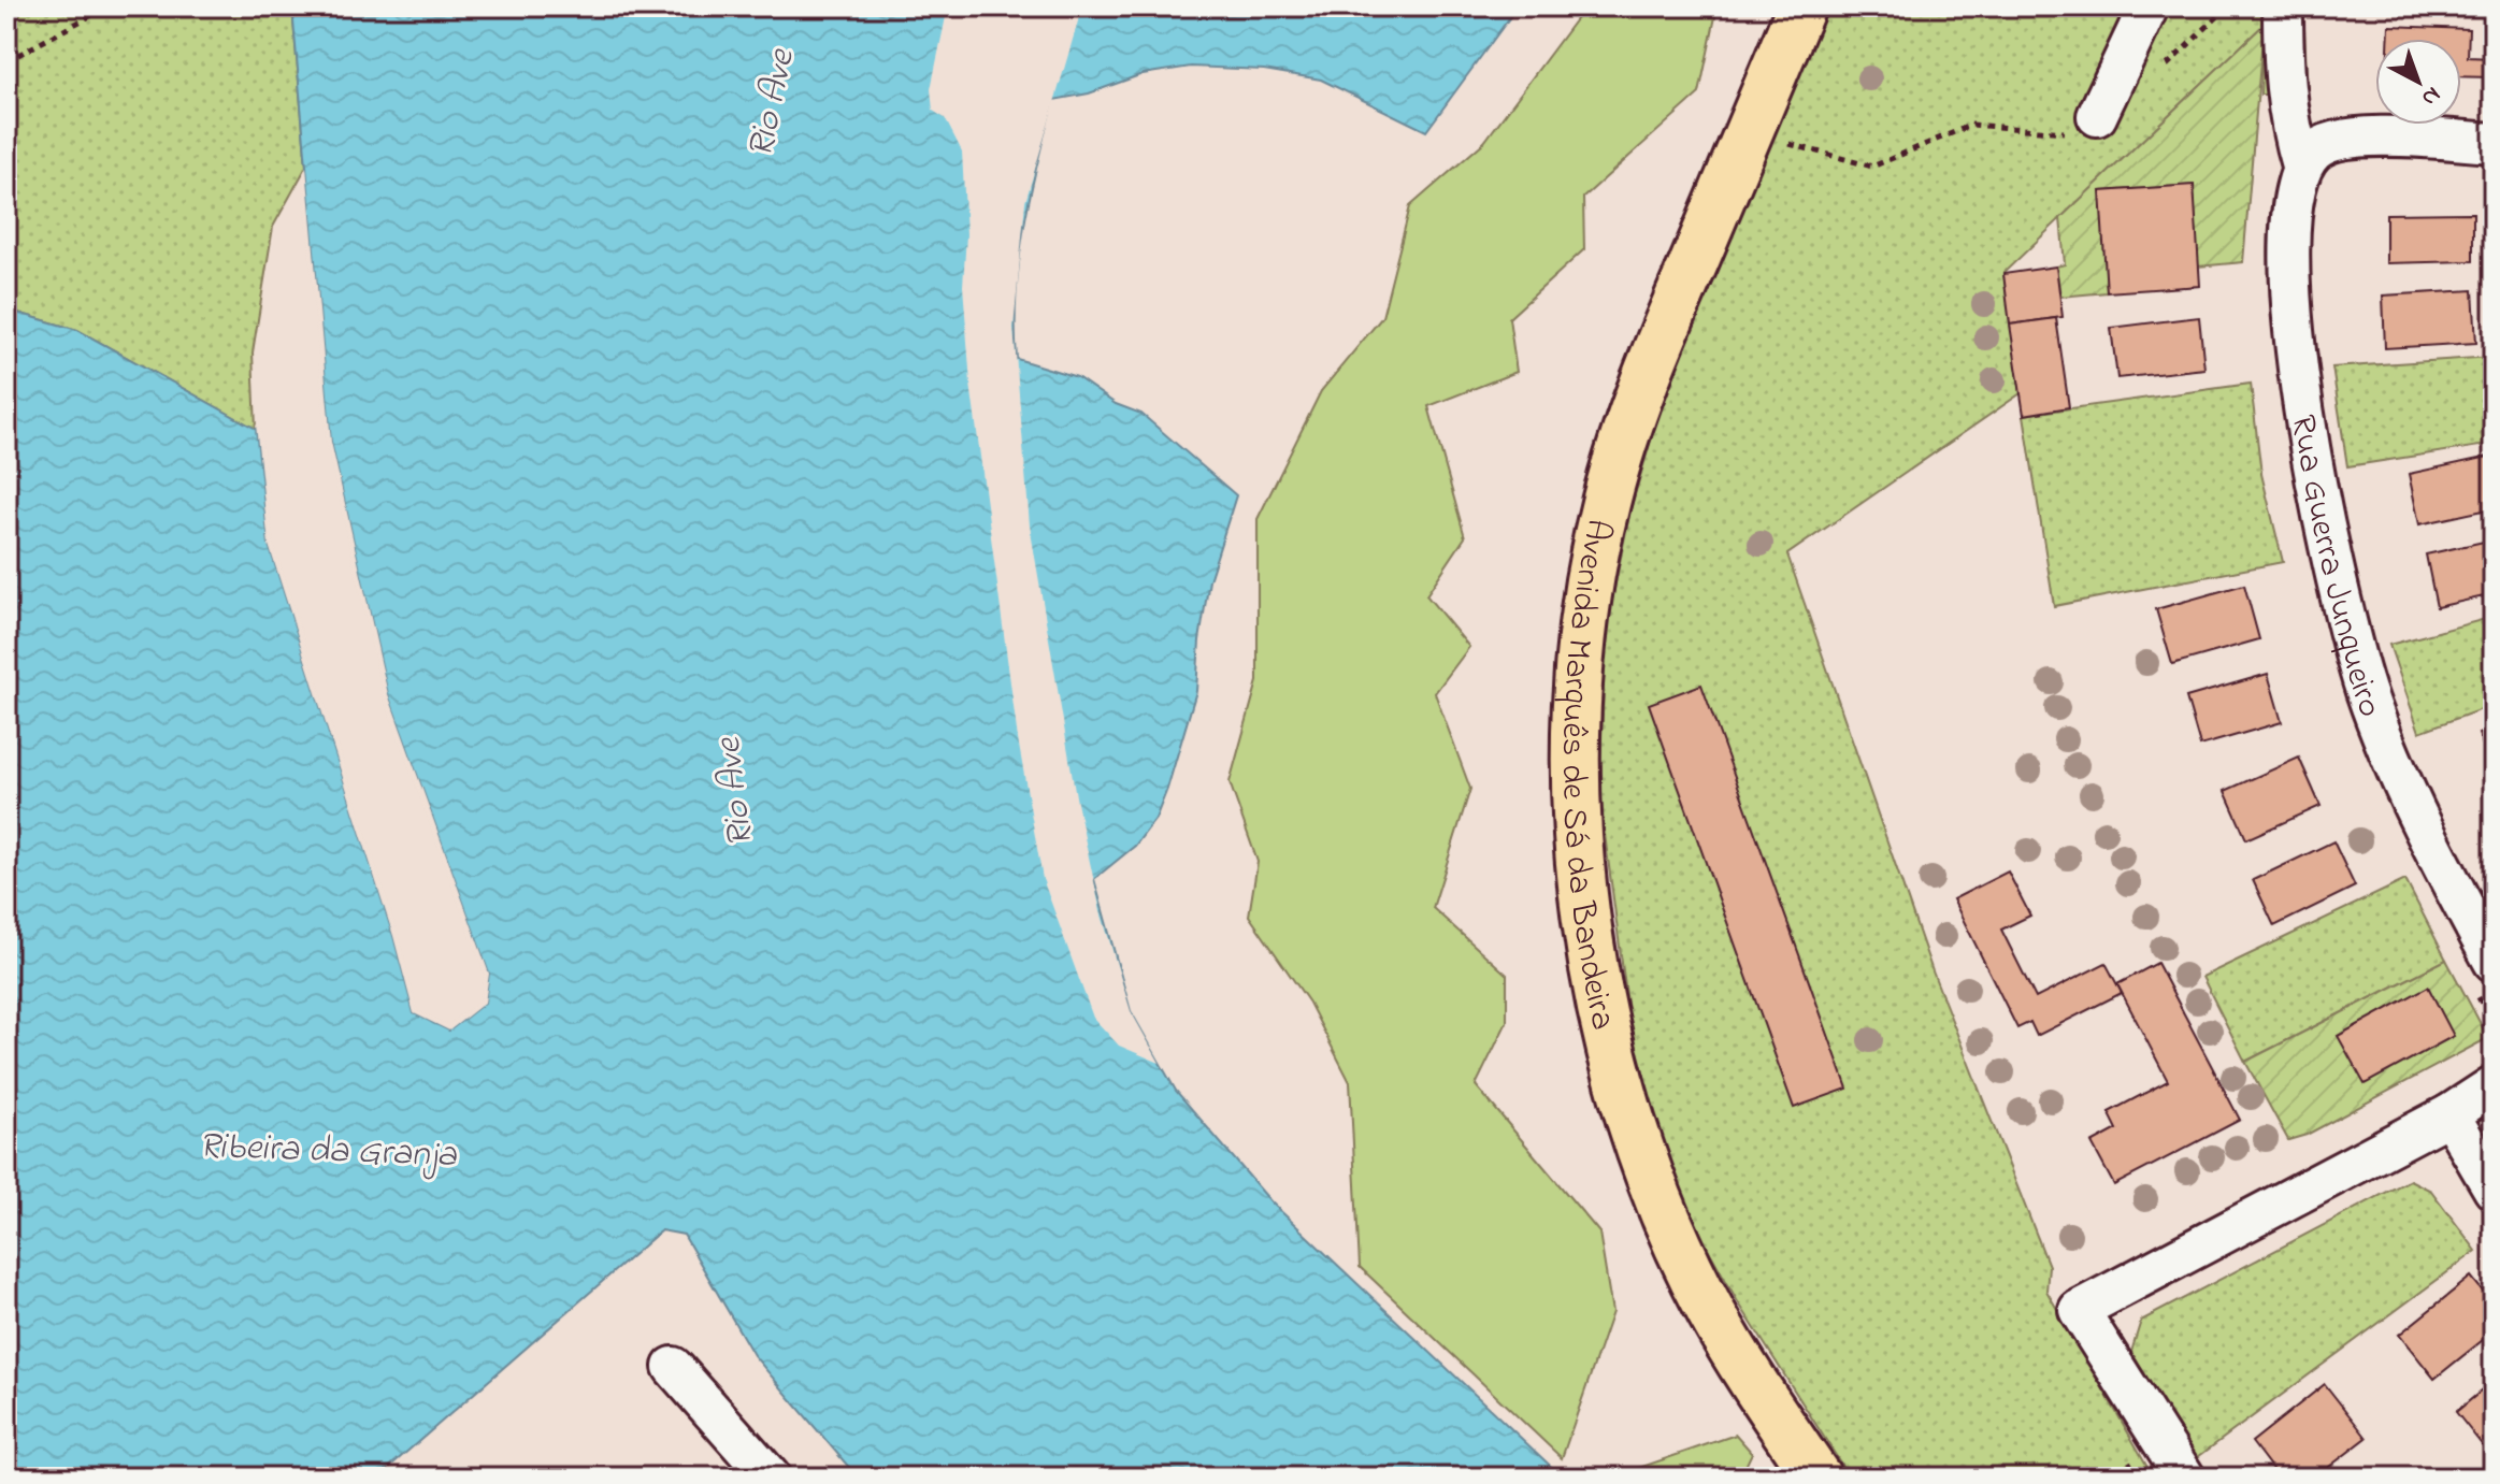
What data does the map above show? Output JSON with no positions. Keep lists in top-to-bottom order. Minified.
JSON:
{"streets":{"main road":["Avenida Marquês de Sá da Bandeira"],"street":["Rua Guerra Junqueiro"]},"water":["Rio Ave","Ribeira da Granja"],"north":"bottom right"}
